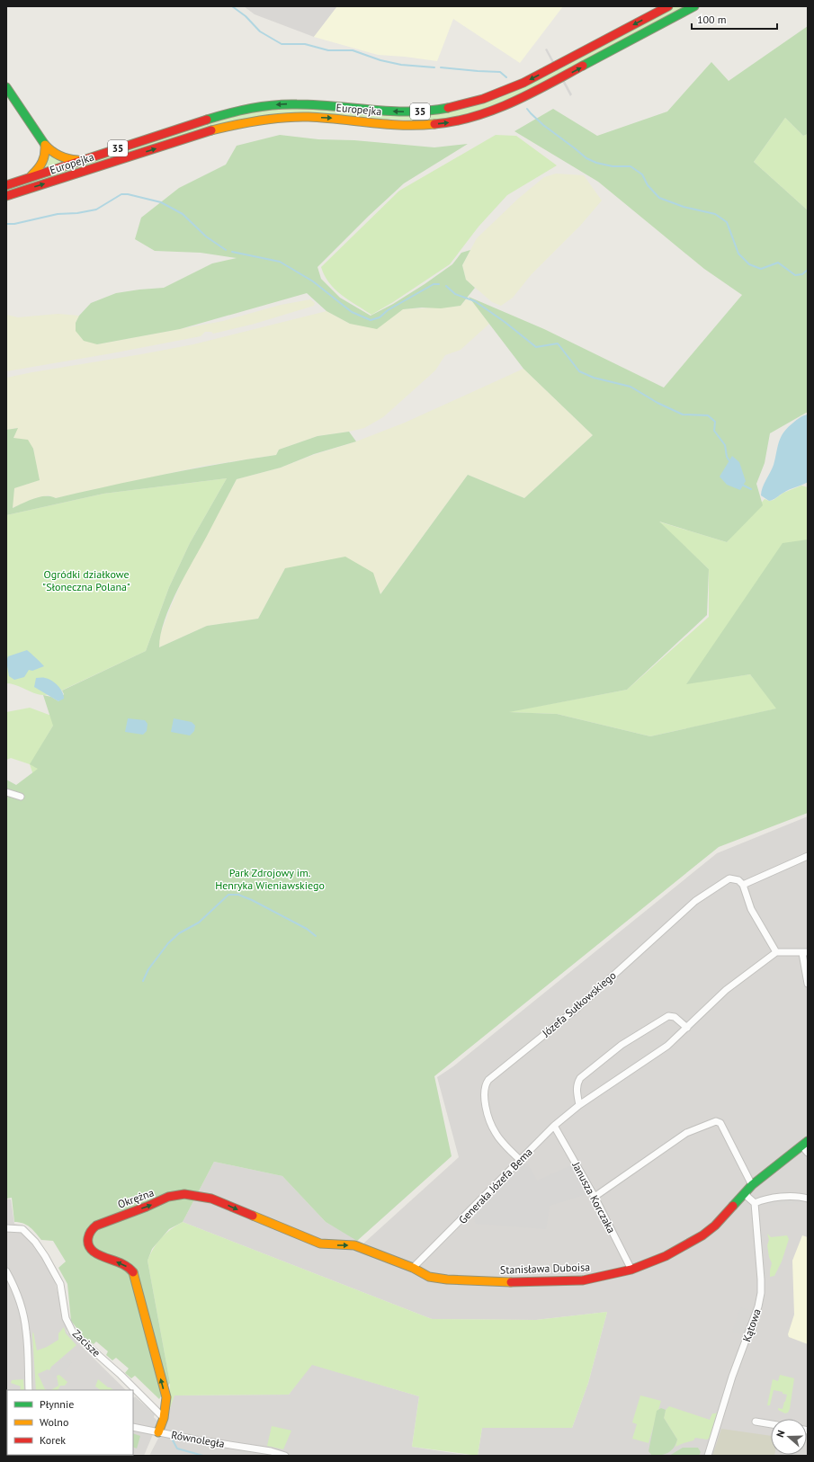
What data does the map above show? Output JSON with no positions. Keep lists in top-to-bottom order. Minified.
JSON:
{"streets":{"main road":["Europejka","35","Okrężna","Stanisława Duboisa"],"street":["Józefa Sułkowskiego","Generała Józefa Bema","Janusza Korczaka","Kątowa","Zacisze","Równoległa"]},"crossings":[["Józefa Sułkowskiego","Generała Józefa Bema"],["Generała Józefa Bema","Janusza Korczaka"],["Generała Józefa Bema","Okrężna"],["Generała Józefa Bema","Stanisława Duboisa"],["Janusza Korczaka","Stanisława Duboisa"],["Okrężna","Stanisława Duboisa"],["Okrężna","Zacisze"],["Okrężna","Równoległa"]],"parks":["Ogródki działkowe \"Słoneczna Polana\"","Park Zdrojowy im. Henryka Wieniawskiego"],"legend":["Płynnie","Wolno","Korek"],"scale_bar":"100 m","north":"left"}
